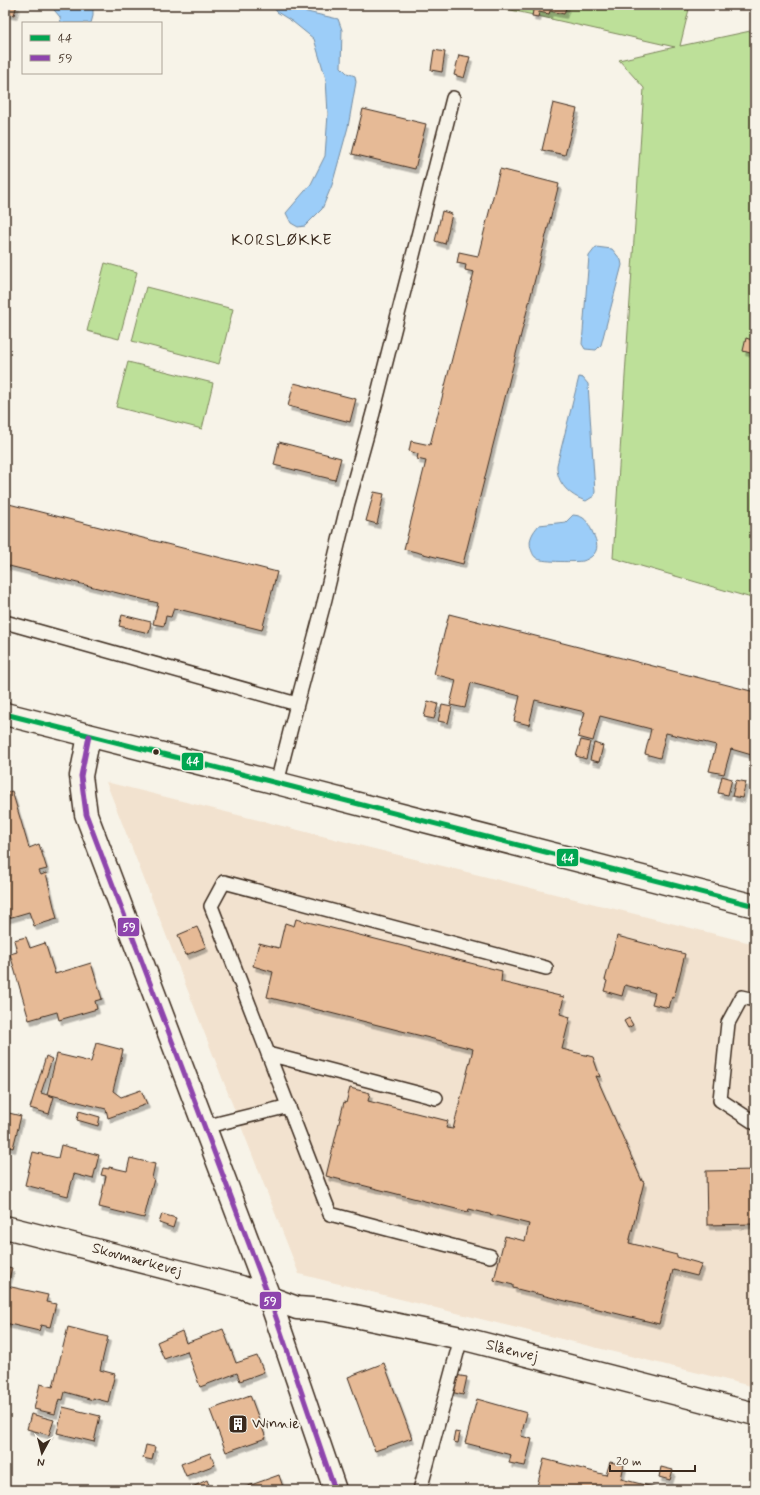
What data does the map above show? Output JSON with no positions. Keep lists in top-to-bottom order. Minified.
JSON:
{"streets":{"street":["Skovmærkevej","Slåenvej"]},"crossings":[["Skovmærkevej","Slåenvej"]],"districts":["KORSLØKKE"],"places":{"building":["Winnie"]},"lines":["transit line 44","transit line 59"],"legend":["44","59"],"scale_bar":"20 m","north":"bottom"}
